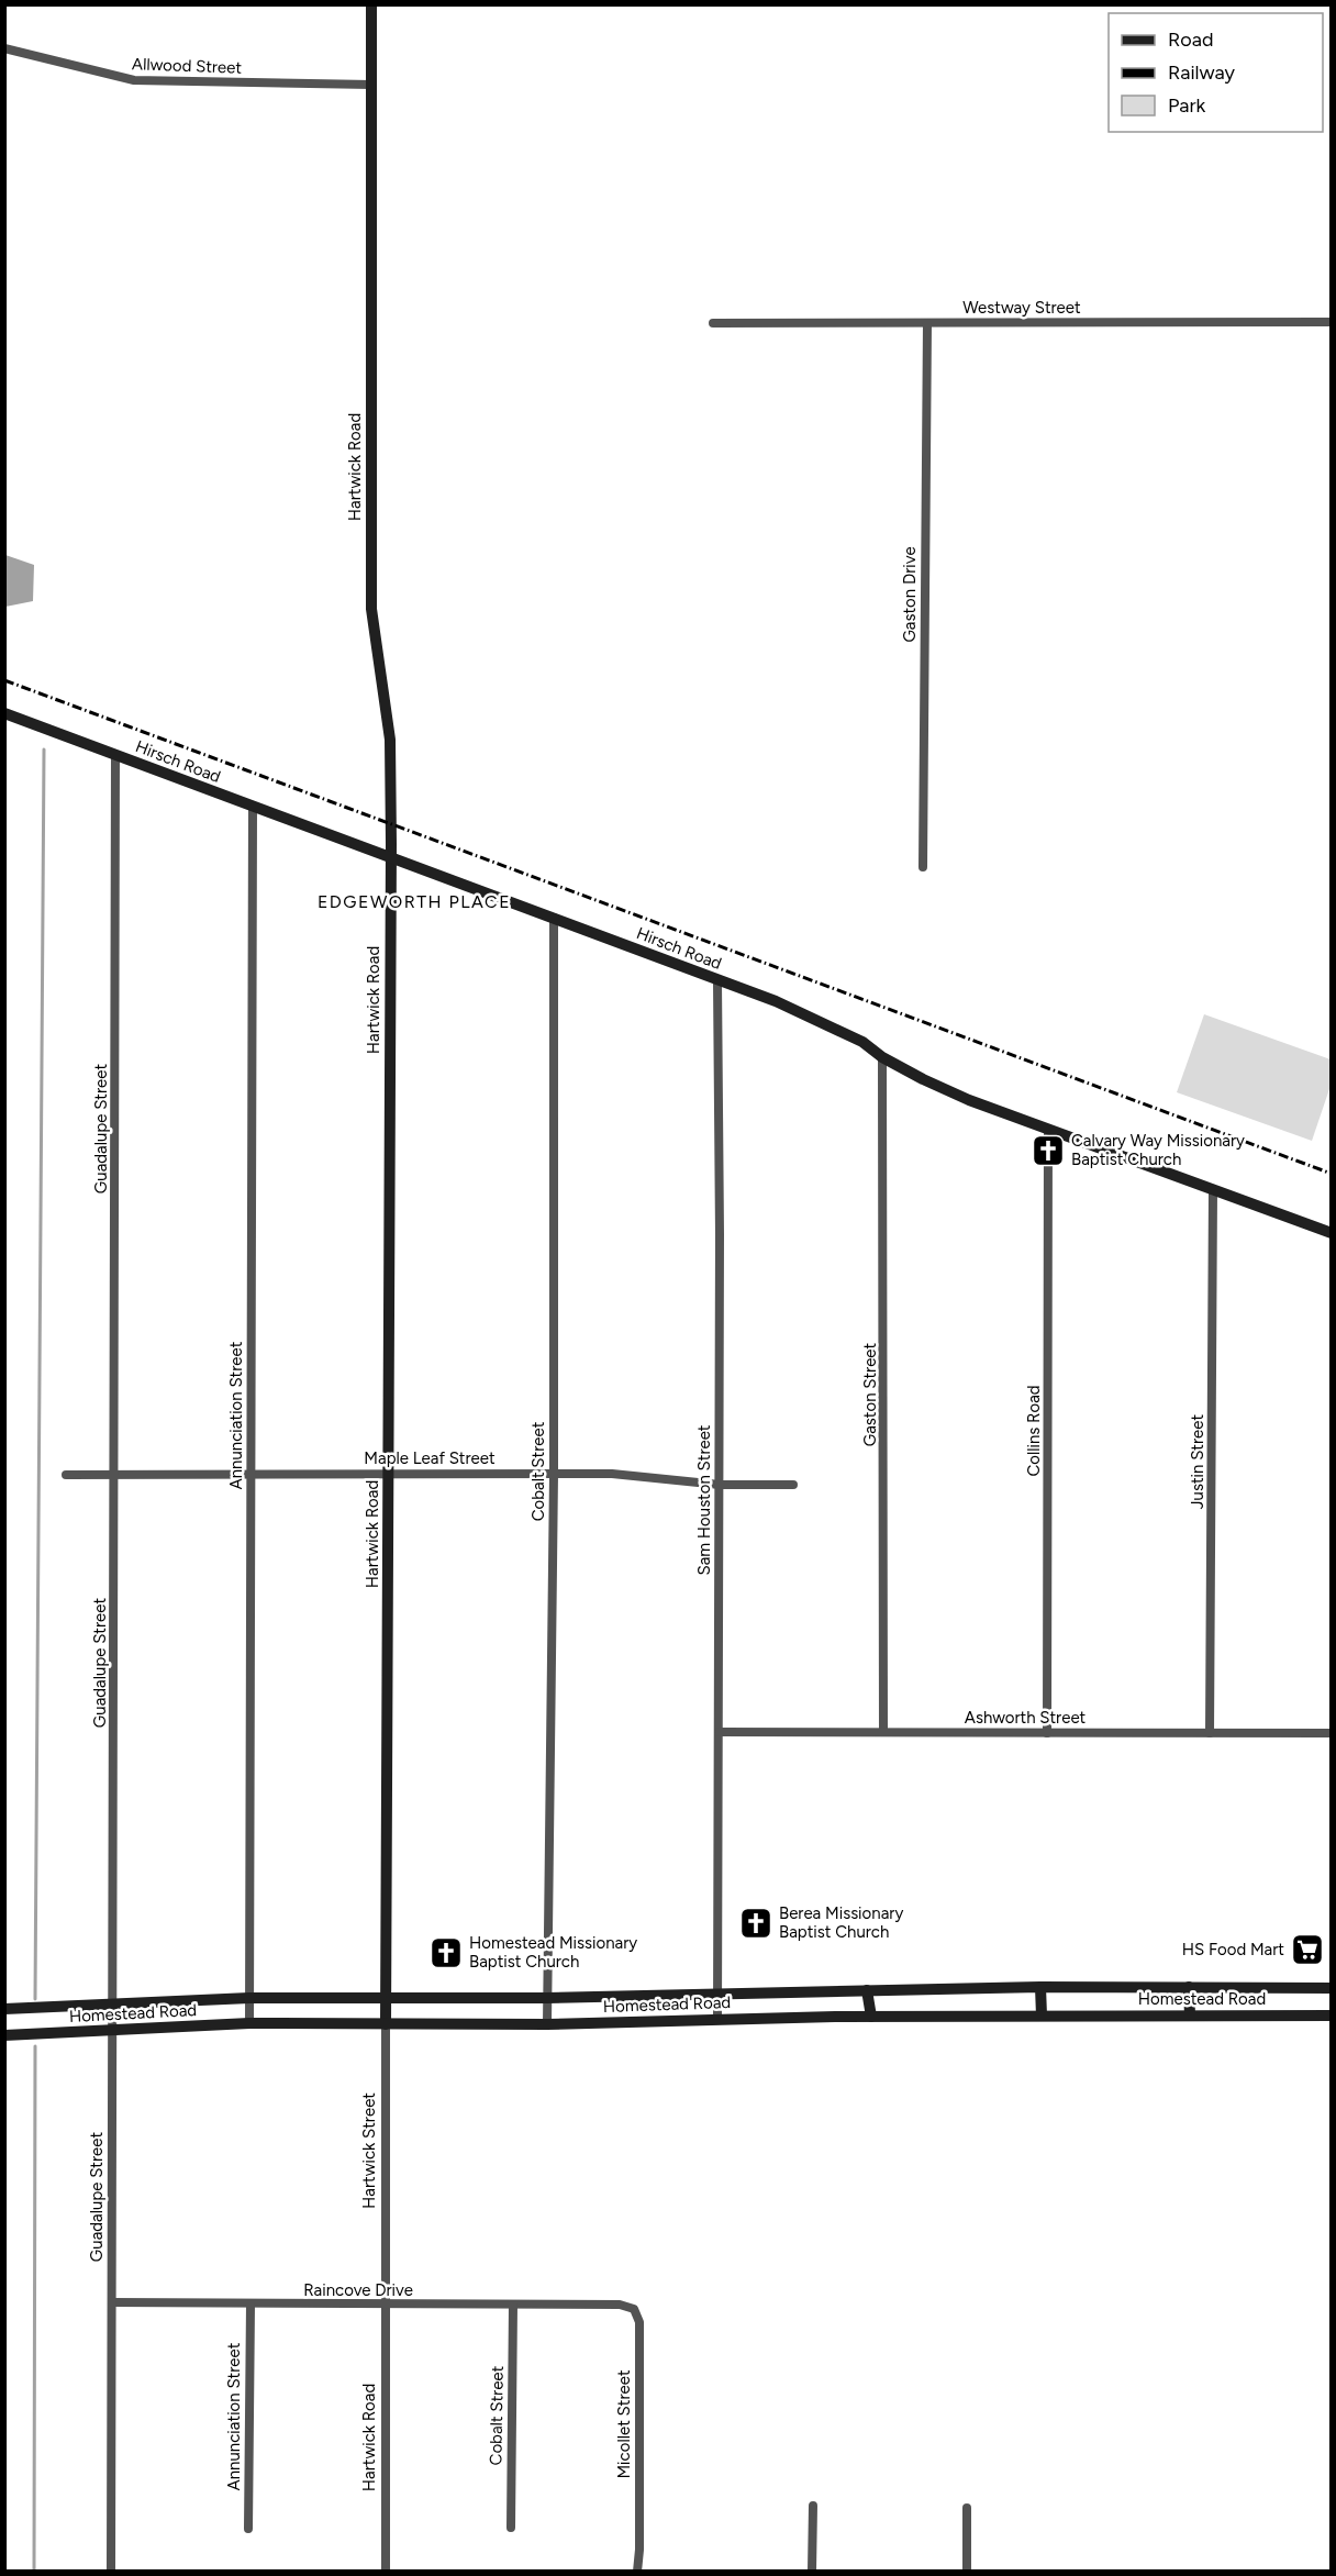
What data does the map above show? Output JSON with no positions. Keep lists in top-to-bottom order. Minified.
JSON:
{"streets":{"main road":["Hartwick Road","Hirsch Road","Homestead Road","Hartwick Street"],"street":["Allwood Street","Westway Street","Gaston Drive","Guadalupe Street","Gaston Street","Annunciation Street","Collins Road","Maple Leaf Street","Justin Street","Cobalt Street","Sam Houston Street","Ashworth Street","Raincove Drive","Micollet Street"]},"crossings":[["Allwood Street","Hartwick Road"],["Westway Street","Gaston Drive"],["Hartwick Road","Hirsch Road"],["Hartwick Road","Maple Leaf Street"],["Hartwick Road","Homestead Road"],["Hartwick Road","Hartwick Street"],["Hartwick Road","Raincove Drive"],["Hirsch Road","Guadalupe Street"],["Hirsch Road","Gaston Street"],["Hirsch Road","Annunciation Street"],["Hirsch Road","Collins Road"],["Hirsch Road","Justin Street"],["Hirsch Road","Cobalt Street"],["Hirsch Road","Sam Houston Street"],["Guadalupe Street","Maple Leaf Street"],["Guadalupe Street","Homestead Road"],["Guadalupe Street","Raincove Drive"],["Gaston Street","Ashworth Street"],["Annunciation Street","Maple Leaf Street"],["Annunciation Street","Homestead Road"],["Annunciation Street","Raincove Drive"],["Collins Road","Ashworth Street"],["Maple Leaf Street","Cobalt Street"],["Maple Leaf Street","Sam Houston Street"],["Justin Street","Ashworth Street"],["Cobalt Street","Homestead Road"],["Cobalt Street","Raincove Drive"],["Sam Houston Street","Ashworth Street"],["Sam Houston Street","Homestead Road"],["Homestead Road","Hartwick Street"],["Hartwick Street","Raincove Drive"],["Raincove Drive","Micollet Street"]],"districts":["EDGEWORTH PLACE"],"places":{"church":["Calvary Way Missionary Baptist Church","Berea Missionary Baptist Church","Homestead Missionary Baptist Church"],"supermarket":["HS Food Mart"]},"legend":["Road","Railway","Park"]}
